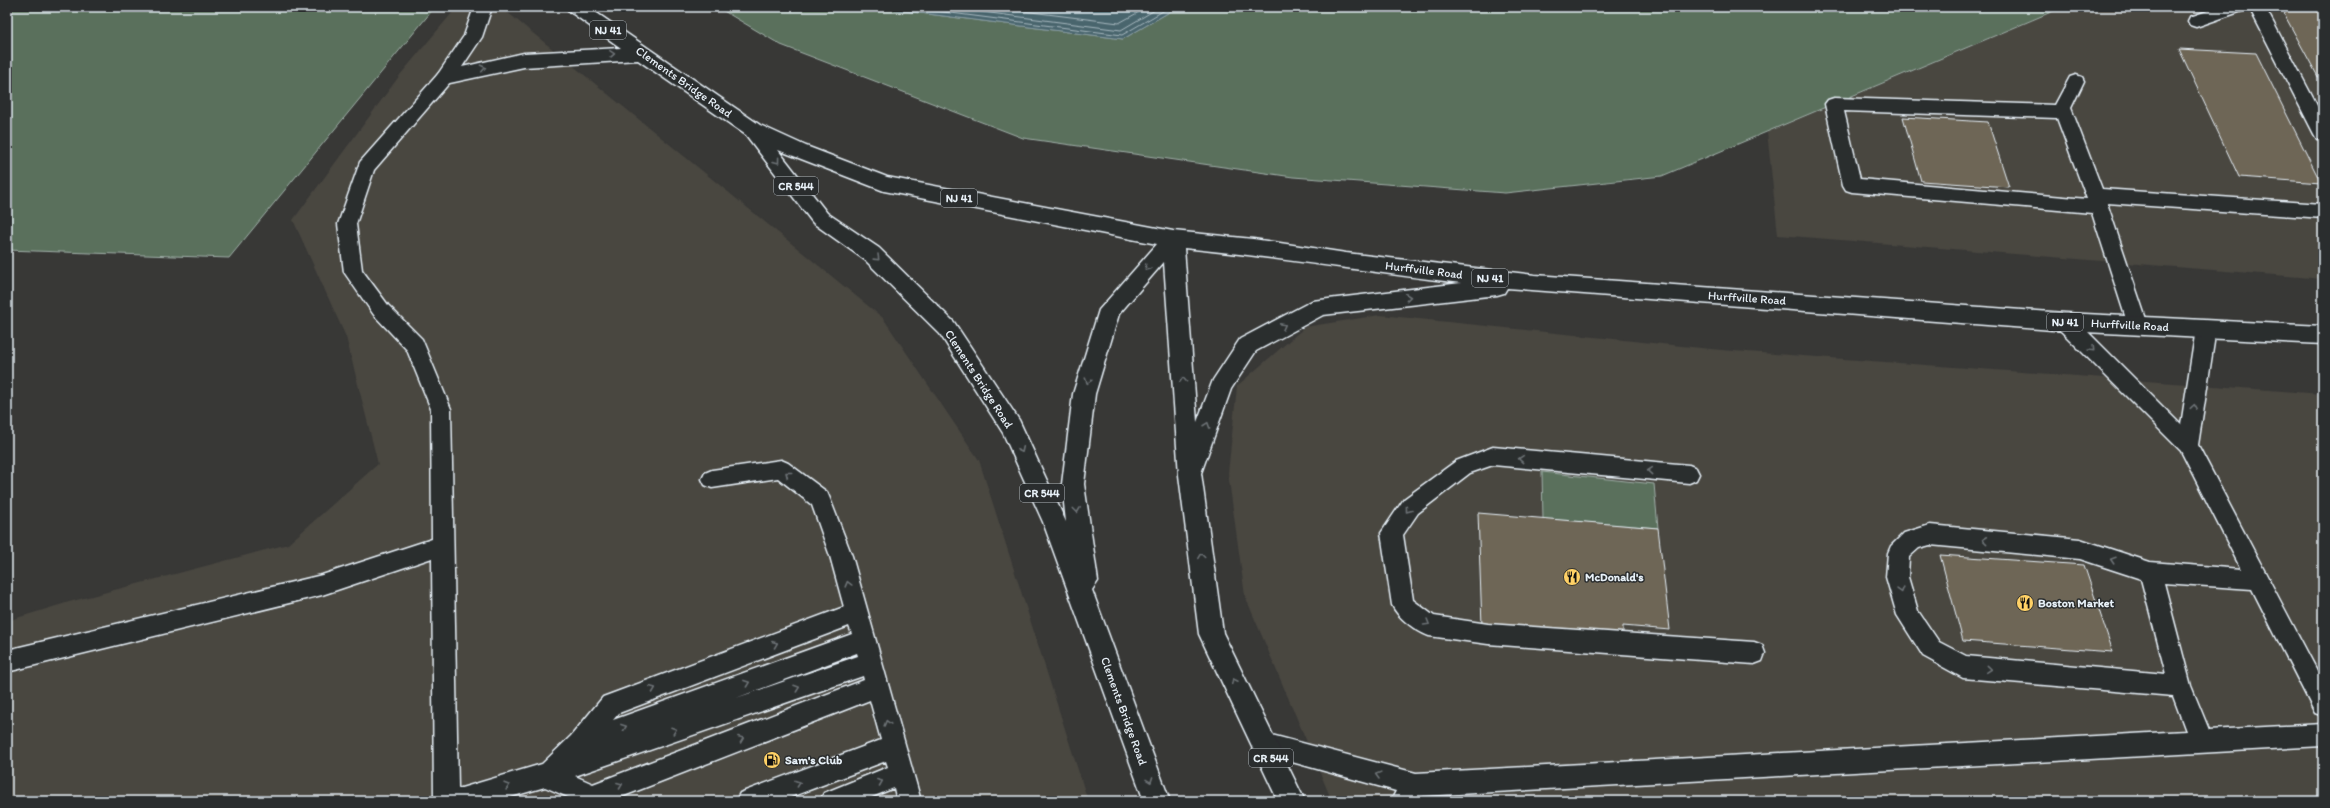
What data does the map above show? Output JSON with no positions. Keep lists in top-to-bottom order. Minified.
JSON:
{"streets":{"main road":["NJ 41","Clements Bridge Road","CR 544","Hurffville Road"]},"crossings":[["Clements Bridge Road","CR 544"],["Clements Bridge Road","Hurffville Road"],["CR 544","Hurffville Road"]],"places":{"restaurant":["McDonald's","Boston Market"],"fuel station":["Sam's Club"]}}
